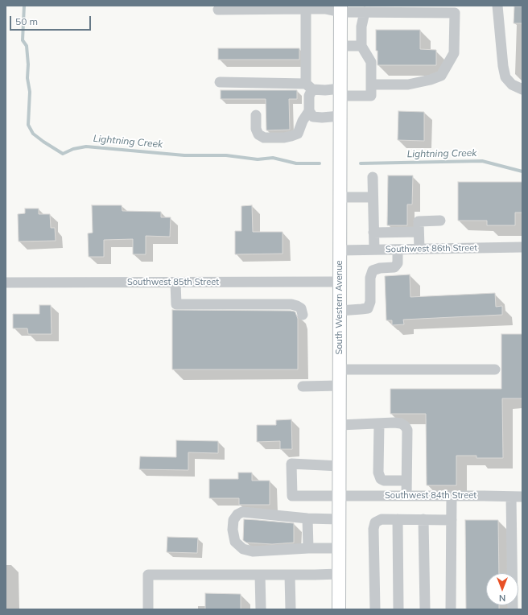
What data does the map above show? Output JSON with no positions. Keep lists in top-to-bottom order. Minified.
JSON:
{"streets":{"main road":["South Western Avenue"],"street":["Southwest 86th Street","Southwest 85th Street","Southwest 84th Street"]},"crossings":[["Southwest 86th Street","South Western Avenue"],["Southwest 85th Street","South Western Avenue"],["South Western Avenue","Southwest 84th Street"]],"water":["Lightning Creek"],"scale_bar":"50 m","north":"bottom"}
